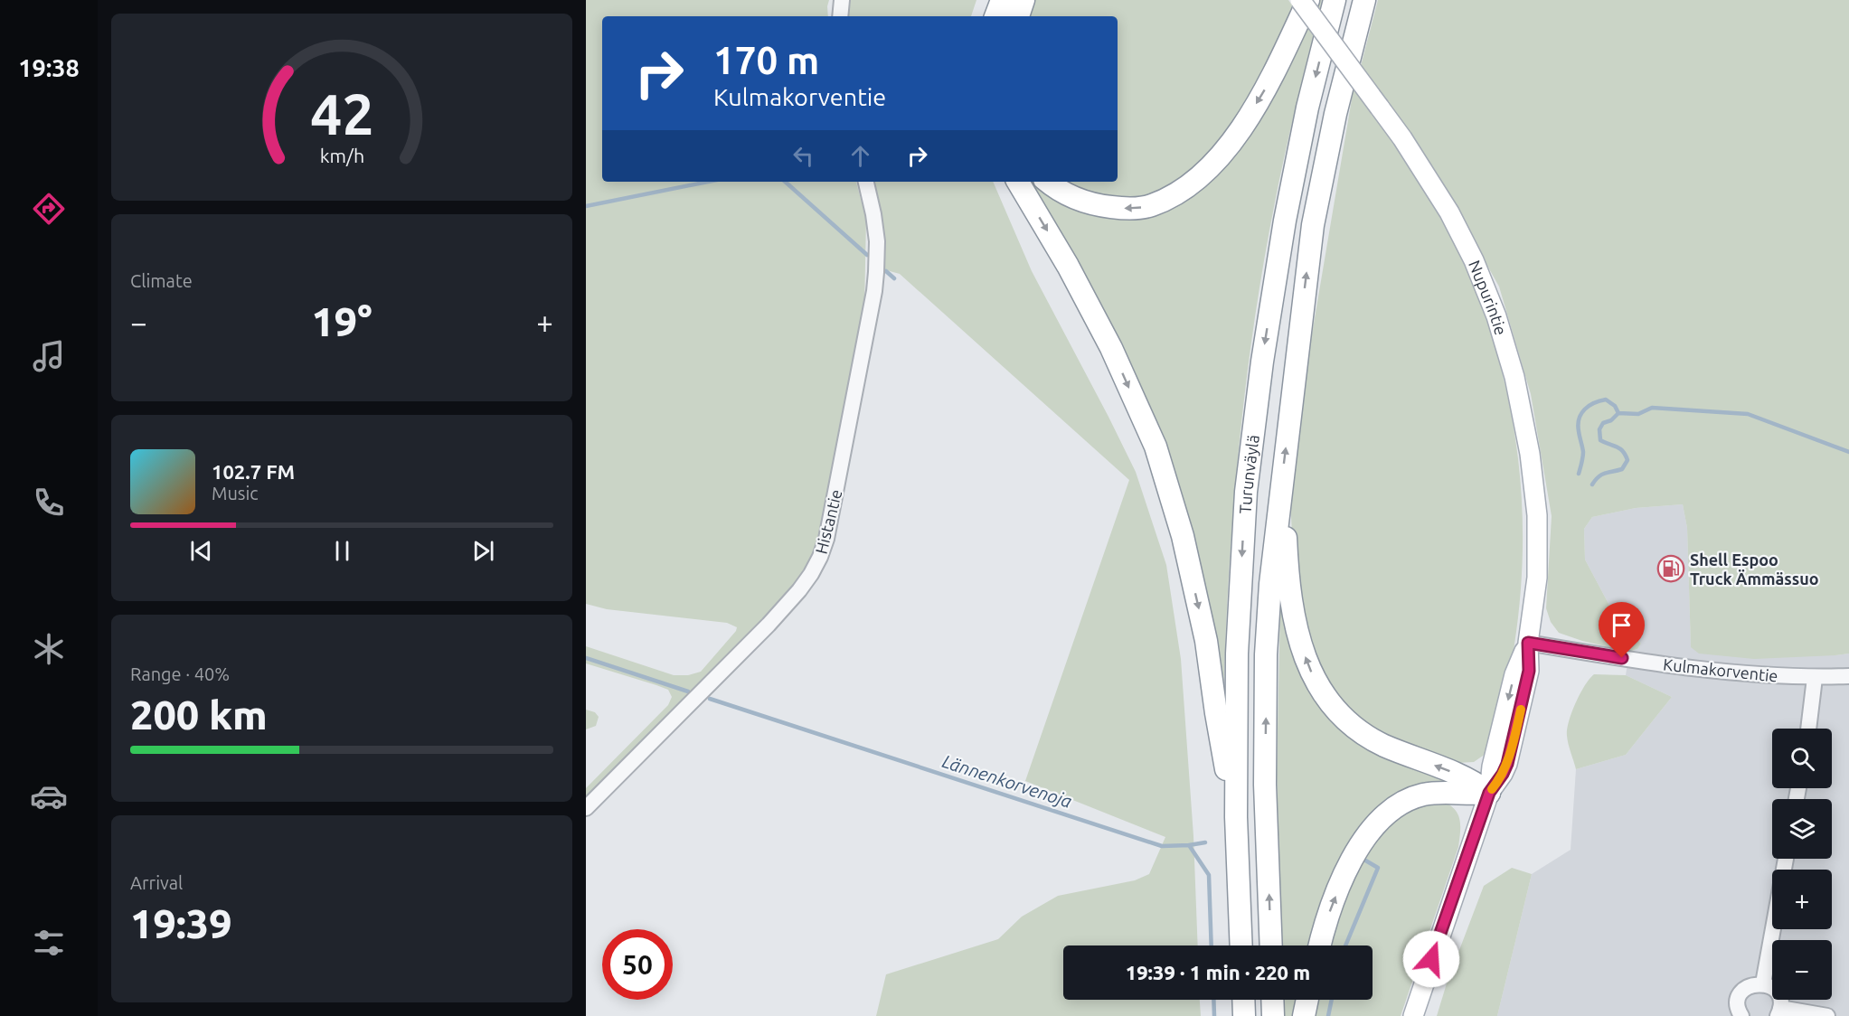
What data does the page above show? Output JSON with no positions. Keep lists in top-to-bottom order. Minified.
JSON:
{"streets":{"highway":["Turunväylä"],"main road":["Nupurintie"],"street":["Histantie","Kulmakorventie"]},"crossings":[["Nupurintie","Kulmakorventie"]],"water":["Lännenkorvenoja"],"places":{"fuel station":["Shell Espoo Truck Ämmässuo"]},"page":{"tabs":"19:38","turn":["170 m","Kulmakorventie"],"tile":["Climate",["Range · 40%","200 km"],["Arrival","19:39"]],"heat":["−","19°","+"],"song":["102.7 FM","Music"],"map_buttons":["+","−"],"limit":"50","trip":"19:39 · 1 min · 220 m","gauge":["42","km/h"]}}
